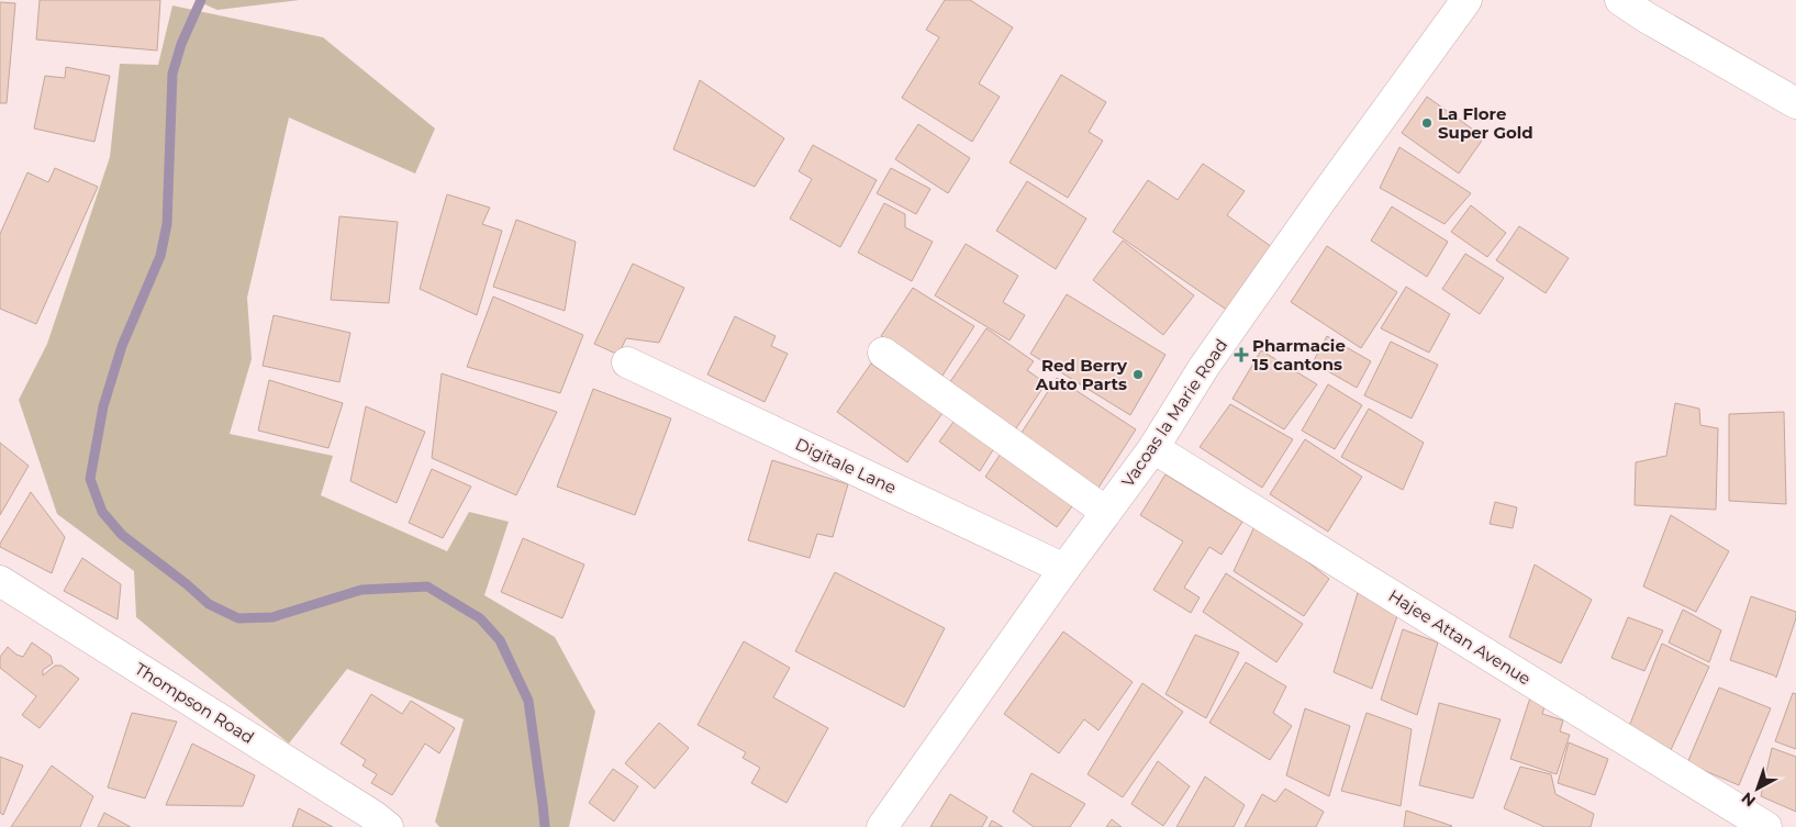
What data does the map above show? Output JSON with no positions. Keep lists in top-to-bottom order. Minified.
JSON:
{"streets":{"street":["Vacoas la Marie Road","Digitale Lane","Hajee Attan Avenue","Thompson Road"]},"crossings":[["Vacoas la Marie Road","Digitale Lane"],["Vacoas la Marie Road","Hajee Attan Avenue"]],"places":{"other":["La Flore Super Gold","Red Berry Auto Parts"],"health":["Pharmacie 15 cantons"]},"north":"bottom left"}
